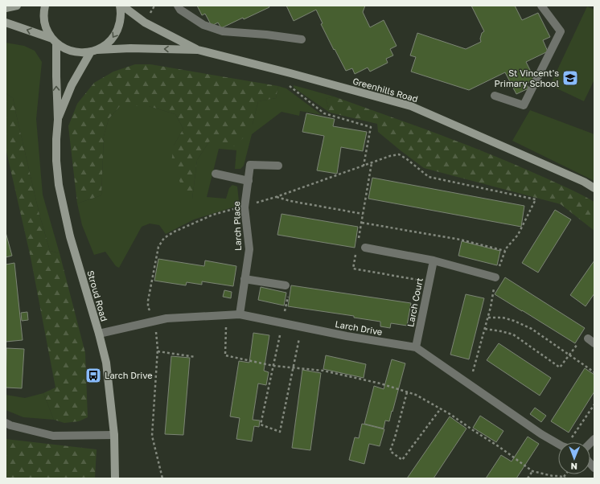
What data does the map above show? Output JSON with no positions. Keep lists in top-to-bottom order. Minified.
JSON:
{"streets":{"street":["Greenhills Road","Larch Place","Stroud Road","Larch Court","Larch Drive"]},"crossings":[["Greenhills Road","Stroud Road"],["Larch Place","Larch Drive"],["Stroud Road","Larch Drive"],["Larch Court","Larch Drive"]],"places":{"school or university":["St Vincent's Primary School"],"bus stop":["Larch Drive"]},"north":"bottom"}
